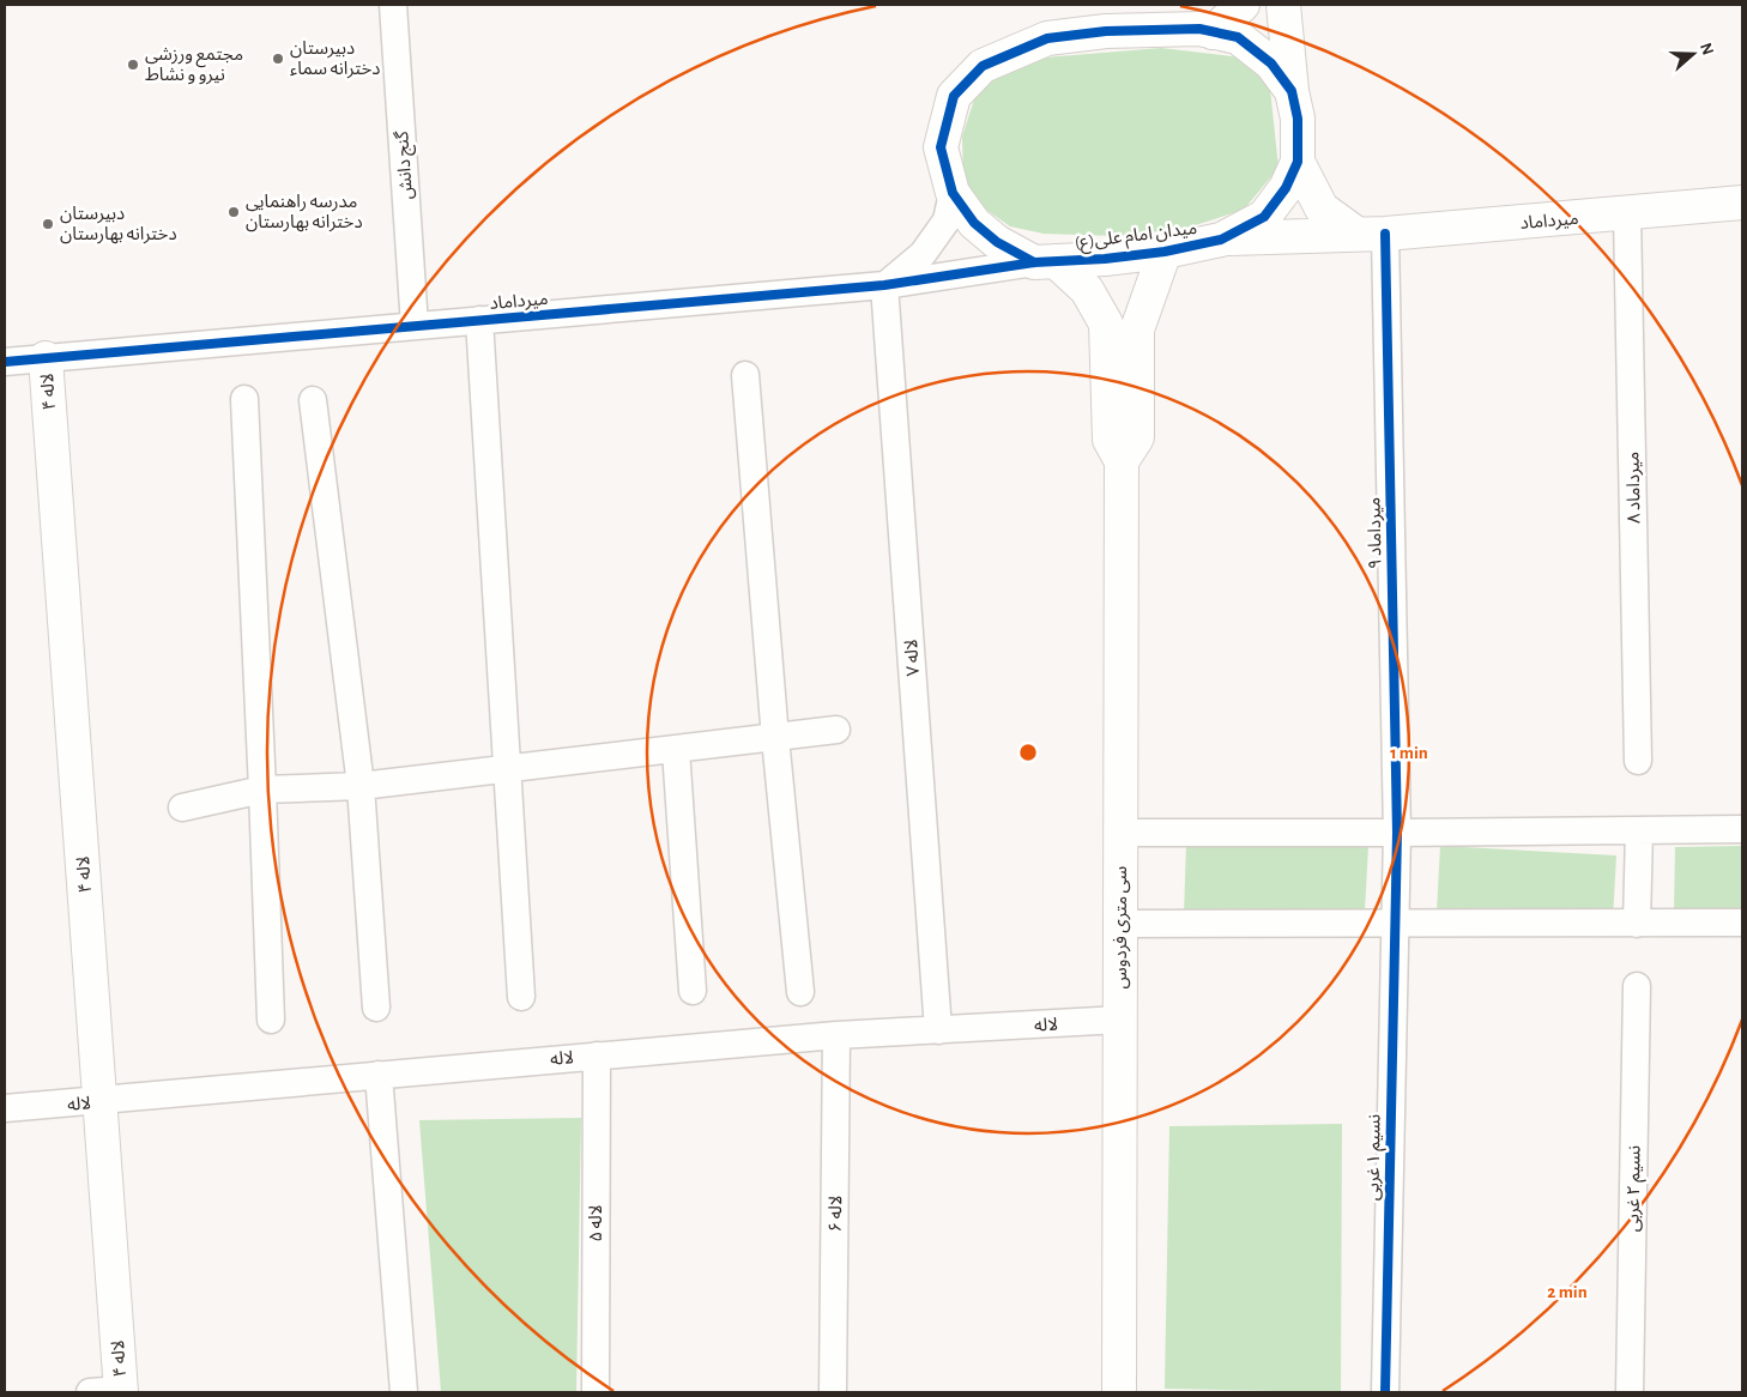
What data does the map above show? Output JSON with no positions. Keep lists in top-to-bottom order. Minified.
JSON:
{"streets":{"street":["گنج دانش","میرداماد","میدان امام علی(ع)","لاله ۴","میرداماد ۸","میرداماد ۹","لاله ۷","سی متری فردوس","لاله","نسیم ۱ غربی","نسیم ۲ غربی","لاله ۶","لاله ۵"]},"crossings":[["گنج دانش","میرداماد"],["میرداماد","میدان امام علی(ع)"],["میرداماد","لاله ۴"],["میرداماد","میرداماد ۸"],["میرداماد","میرداماد ۹"],["میرداماد","لاله ۷"],["لاله ۴","لاله"],["میرداماد ۹","نسیم ۱ غربی"],["لاله ۷","لاله"],["سی متری فردوس","لاله"],["لاله","لاله ۶"],["لاله","لاله ۵"]],"places":["دبیرستان دخترانه سماء","مجتمع ورزشی نیرو و نشاط","مدرسه راهنمایی دخترانه بهارستان","دبیرستان دخترانه بهارستان"],"north":"right","rings":["1 min","2 min"]}
